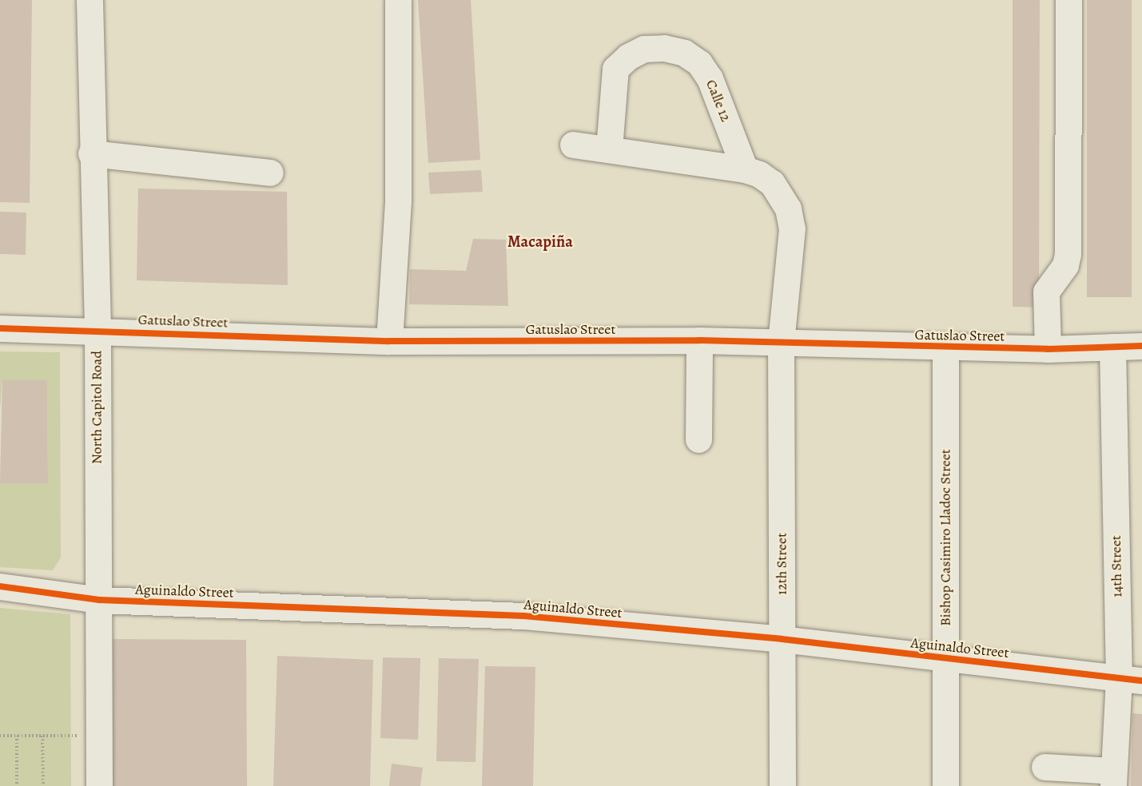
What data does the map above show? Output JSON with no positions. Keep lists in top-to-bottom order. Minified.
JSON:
{"streets":{"street":["Calle 12","Gatuslao Street","North Capitol Road","Bishop Casimiro Lladoc Street","12th Street","14th Street","Aguinaldo Street"]},"crossings":[["Gatuslao Street","North Capitol Road"],["Gatuslao Street","Bishop Casimiro Lladoc Street"],["Gatuslao Street","12th Street"],["Gatuslao Street","14th Street"],["North Capitol Road","Aguinaldo Street"],["Bishop Casimiro Lladoc Street","Aguinaldo Street"],["12th Street","Aguinaldo Street"],["14th Street","Aguinaldo Street"]],"districts":["Macapiña"]}
